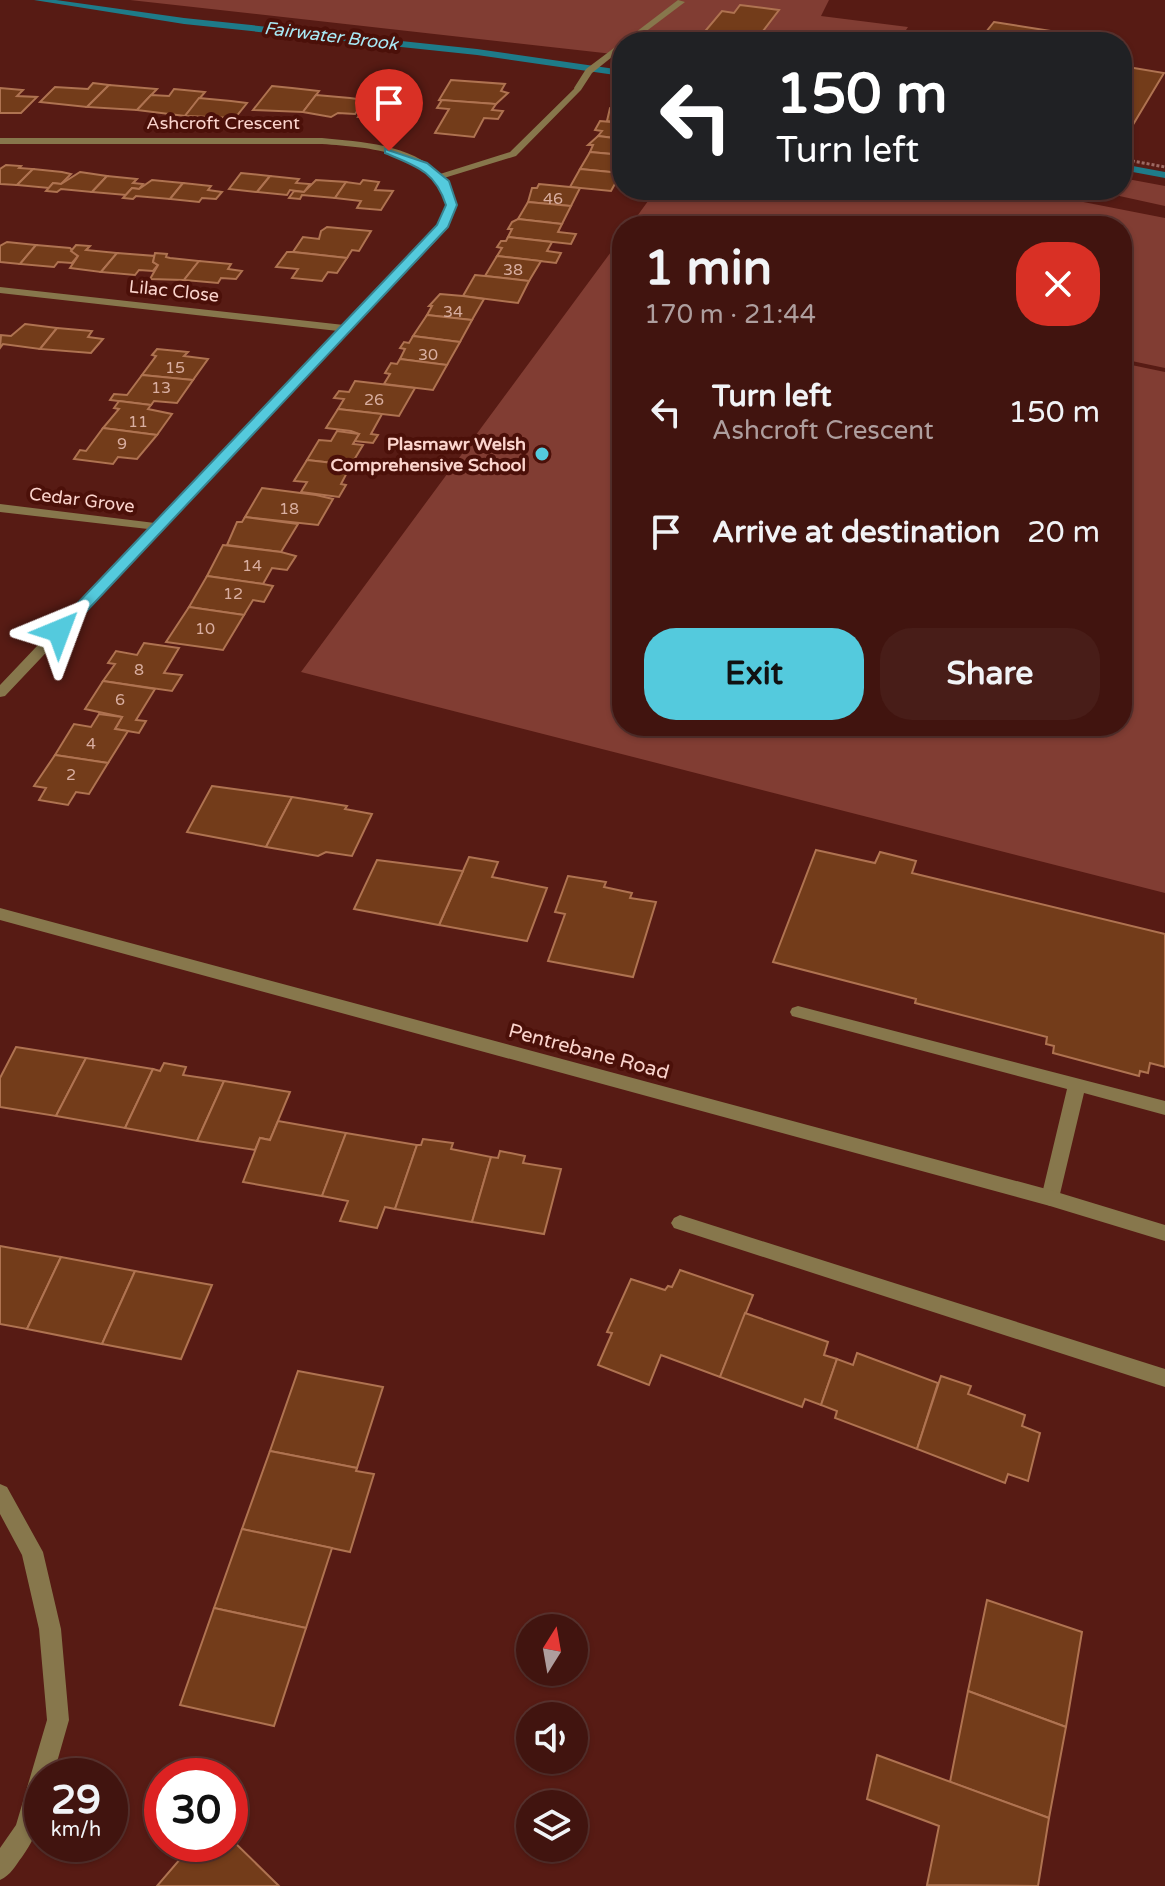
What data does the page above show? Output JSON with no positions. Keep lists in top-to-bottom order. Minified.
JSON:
{"streets":{"street":["Ashcroft Crescent","Lilac Close","Cedar Grove","Pentrebane Road"]},"water":["Fairwater Brook"],"places":["Plasmawr Welsh Comprehensive School"],"house_numbers":["46","38","34","30","15","13","26","11","9","18","14","12","10","8","6","4","2"],"north":"top","page":{"turn":["150 m","Turn left"],"heading":["1 min","170 m · 21:44"],"list":[{"name":"Turn left","note":"Ashcroft Crescent","value":"150 m"},{"name":"Arrive at destination","value":"20 m"}],"buttons":["Exit","Share"],"speed":"29 km/h","limit":"30"}}
